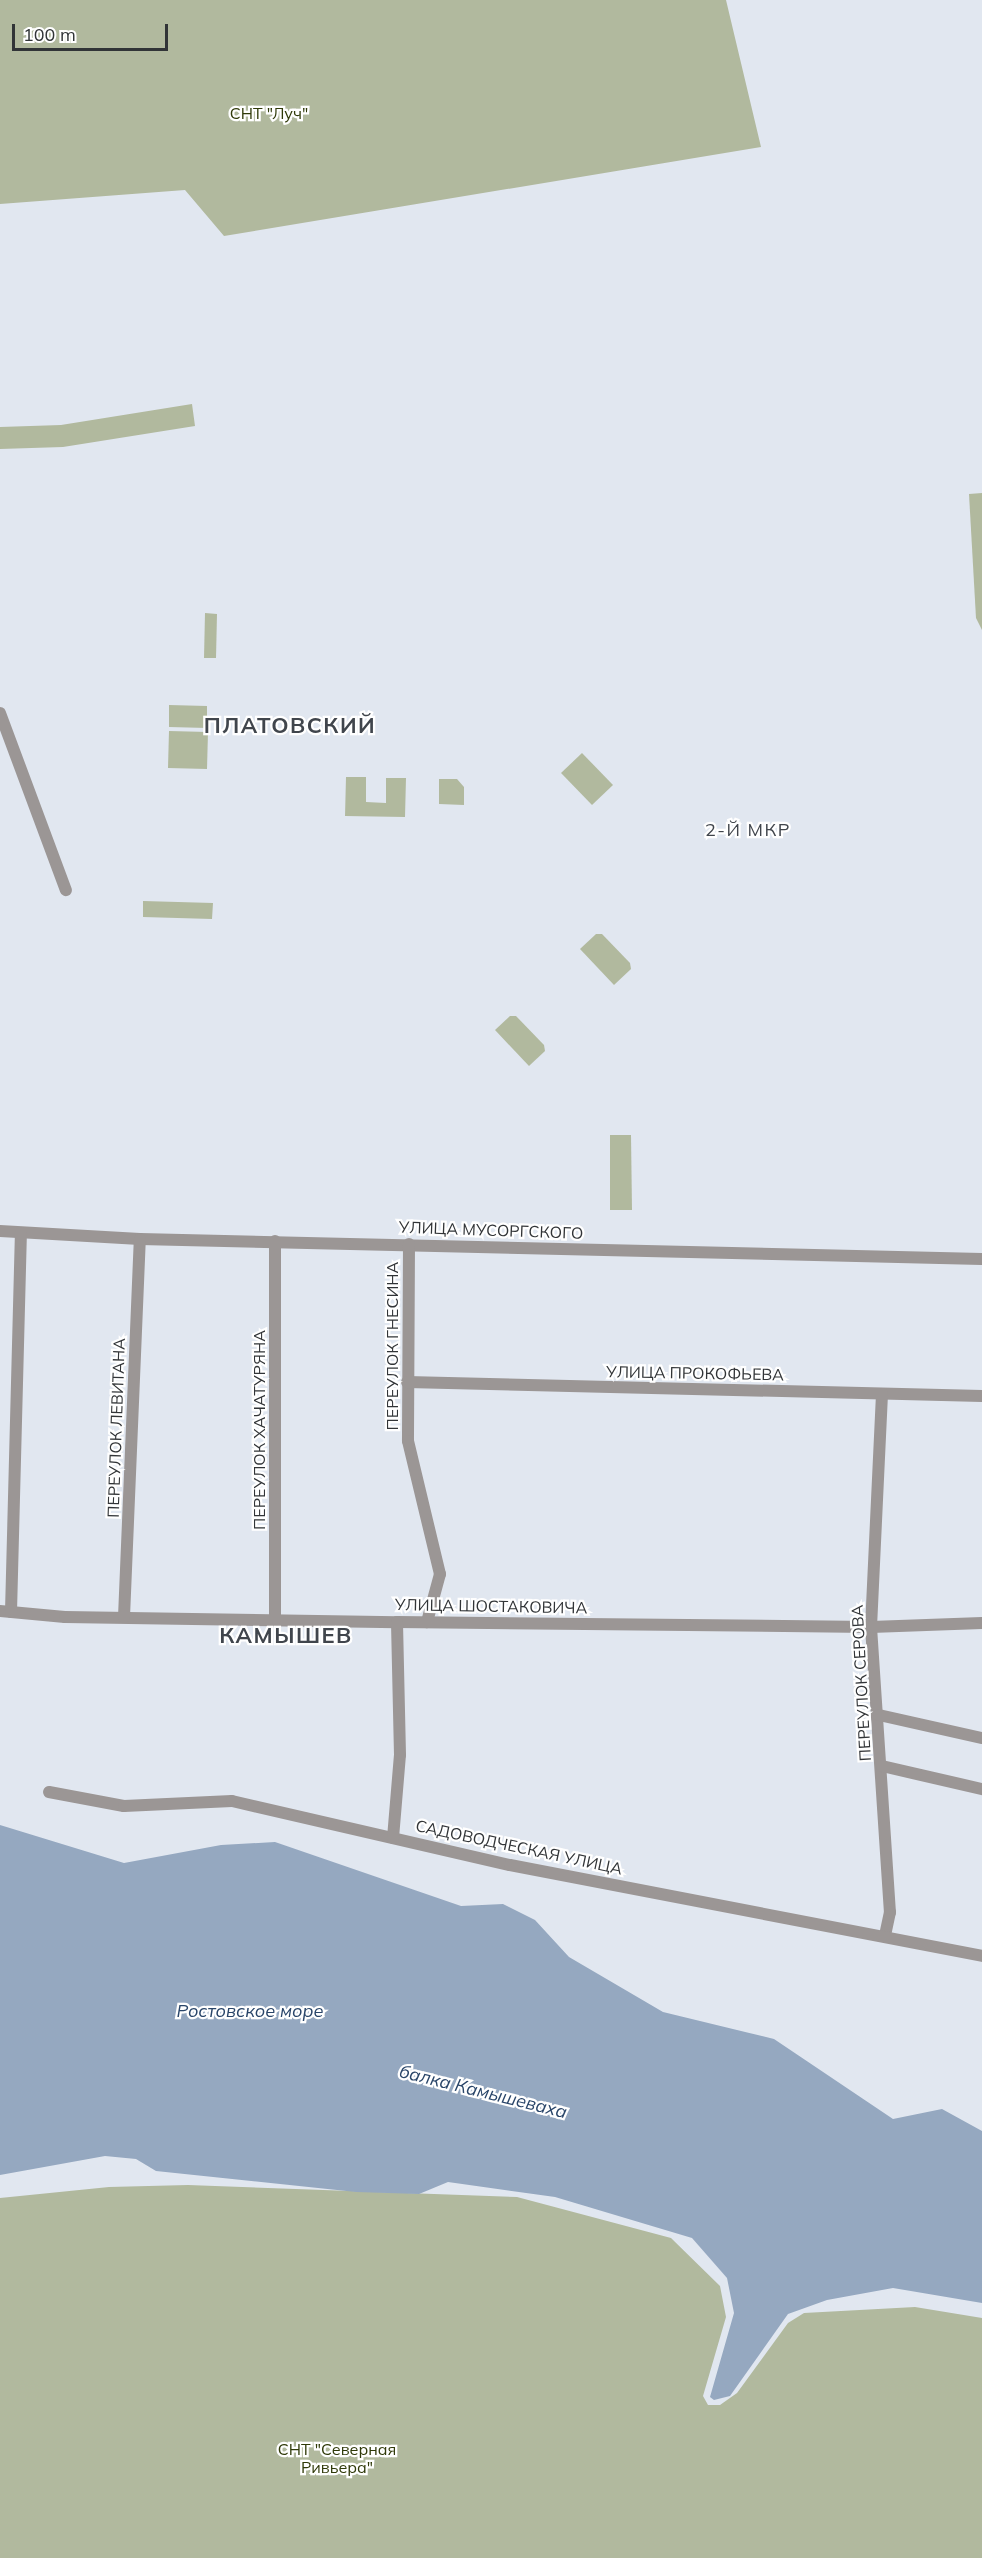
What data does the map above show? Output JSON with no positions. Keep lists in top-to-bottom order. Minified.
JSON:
{"streets":{"street":["УЛИЦА МУСОРГСКОГО","ПЕРЕУЛОК ГНЕСИНА","УЛИЦА ПРОКОФЬЕВА","ПЕРЕУЛОК ЛЕВИТАНА","ПЕРЕУЛОК ХАЧАТУРЯНА","УЛИЦА ШОСТАКОВИЧА","ПЕРЕУЛОК СЕРОВА","САДОВОДЧЕСКАЯ УЛИЦА"]},"crossings":[["УЛИЦА МУСОРГСКОГО","ПЕРЕУЛОК ГНЕСИНА"],["УЛИЦА МУСОРГСКОГО","ПЕРЕУЛОК ЛЕВИТАНА"],["УЛИЦА МУСОРГСКОГО","ПЕРЕУЛОК ХАЧАТУРЯНА"],["ПЕРЕУЛОК ГНЕСИНА","УЛИЦА ПРОКОФЬЕВА"],["ПЕРЕУЛОК ГНЕСИНА","УЛИЦА ШОСТАКОВИЧА"],["УЛИЦА ПРОКОФЬЕВА","ПЕРЕУЛОК СЕРОВА"],["ПЕРЕУЛОК ЛЕВИТАНА","УЛИЦА ШОСТАКОВИЧА"],["ПЕРЕУЛОК ХАЧАТУРЯНА","УЛИЦА ШОСТАКОВИЧА"],["УЛИЦА ШОСТАКОВИЧА","ПЕРЕУЛОК СЕРОВА"],["ПЕРЕУЛОК СЕРОВА","САДОВОДЧЕСКАЯ УЛИЦА"]],"districts":["ПЛАТОВСКИЙ","2-Й МКР","КАМЫШЕВ"],"water":["Ростовское море","балка Камышеваха"],"parks":["СНТ \"Луч\"","СНТ \"Северная Ривьера\""],"scale_bar":"100 m"}
